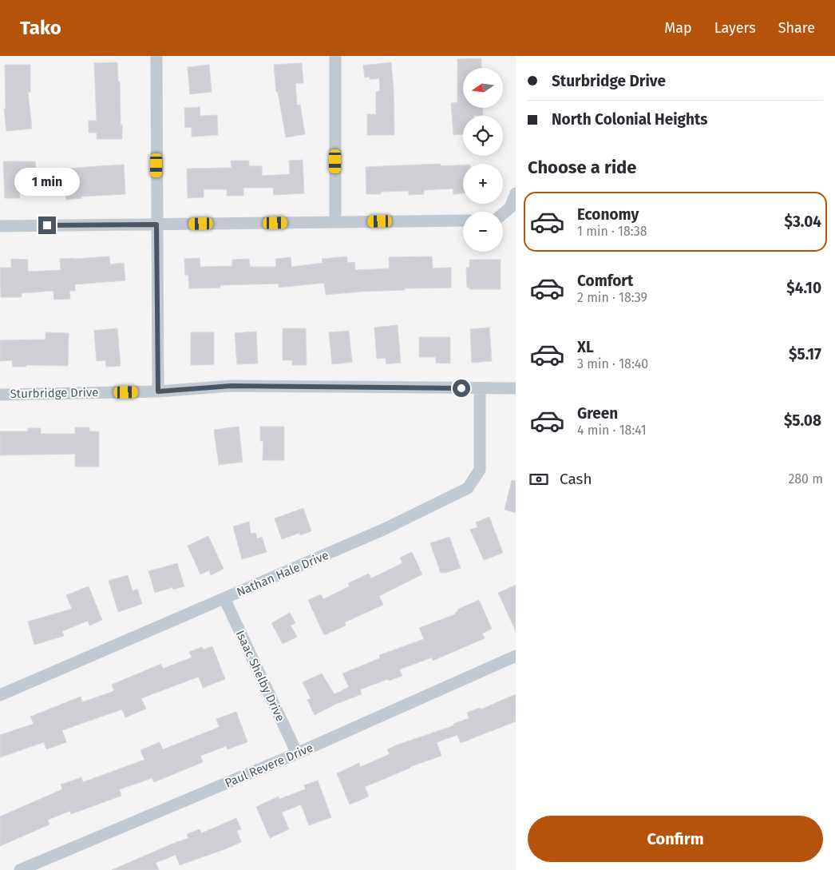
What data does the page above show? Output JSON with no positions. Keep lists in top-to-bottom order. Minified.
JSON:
{"streets":{"street":["Sturbridge Drive","Nathan Hale Drive","Isaac Shelby Drive","Paul Revere Drive"]},"crossings":[["Sturbridge Drive","Nathan Hale Drive"],["Nathan Hale Drive","Isaac Shelby Drive"],["Isaac Shelby Drive","Paul Revere Drive"]],"north":"left","page":{"header":"Tako","nav":["Map","Layers","Share"],"banner":["Sturbridge Drive","North Colonial Heights"],"map_buttons":["+","−"],"heading":"Choose a ride","bubble":"1 min","list":[{"name":"Economy","note":"1 min · 18:38","value":"$3.04"},{"name":"Comfort","note":"2 min · 18:39","value":"$4.10"},{"name":"XL","note":"3 min · 18:40","value":"$5.17"},{"name":"Green","note":"4 min · 18:41","value":"$5.08"}],"pay":["Cash","280 m"],"buttons":"Confirm"}}
